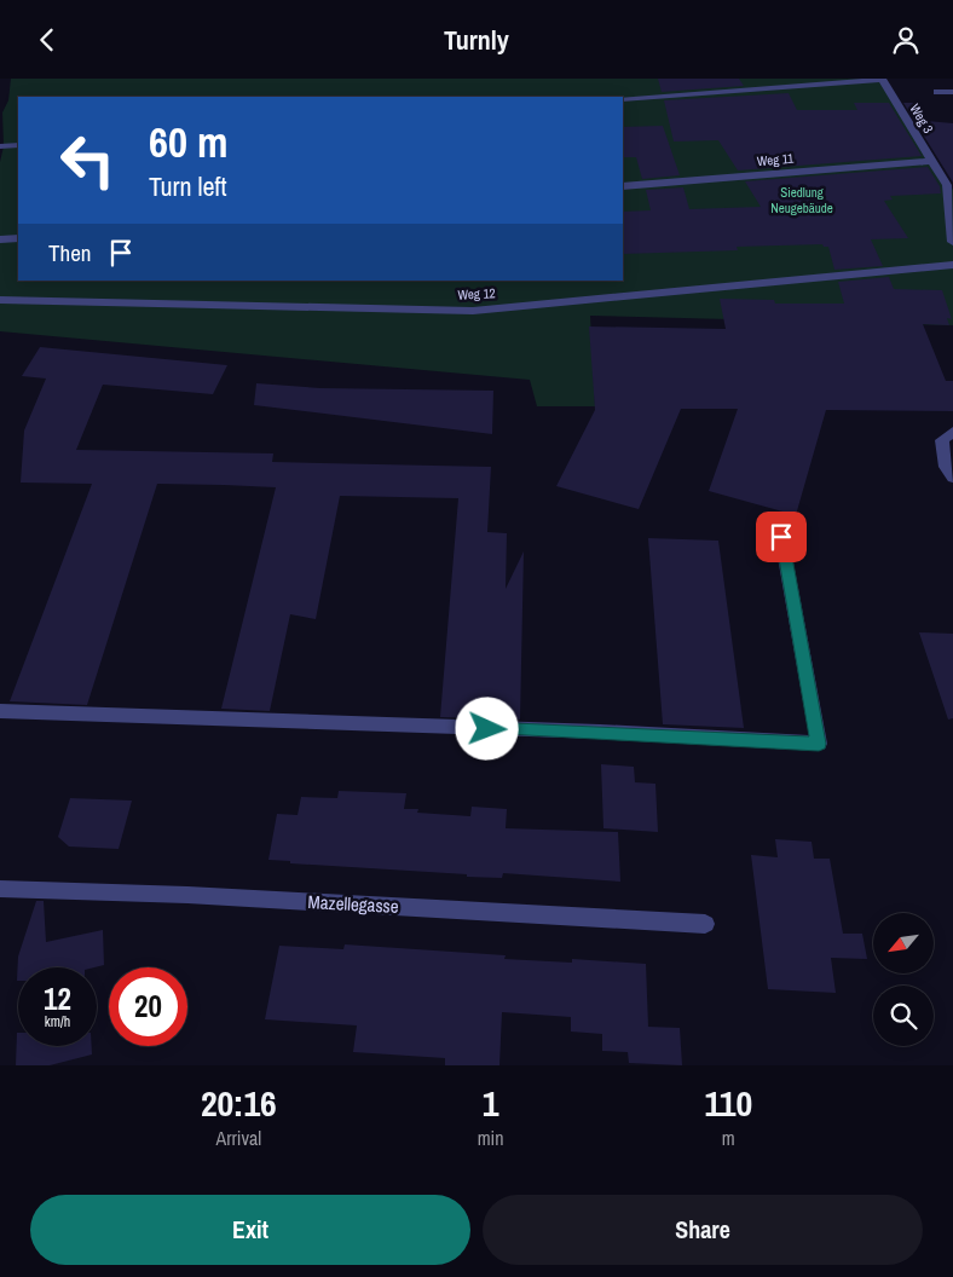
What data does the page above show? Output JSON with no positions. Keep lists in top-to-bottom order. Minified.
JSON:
{"streets":{"street":["Weg 3","Weg 11","Weg 12","Mazellegasse"]},"crossings":[["Weg 3","Weg 11"]],"parks":["Siedlung Neugebäude"],"north":"bottom left","page":{"header":"Turnly","turn":["60 m","Turn left"],"then":"Then","speed":"12 km/h","limit":"20","eta":["20:16","Arrival","1","min","110","m"],"buttons":["Exit","Share"]}}
